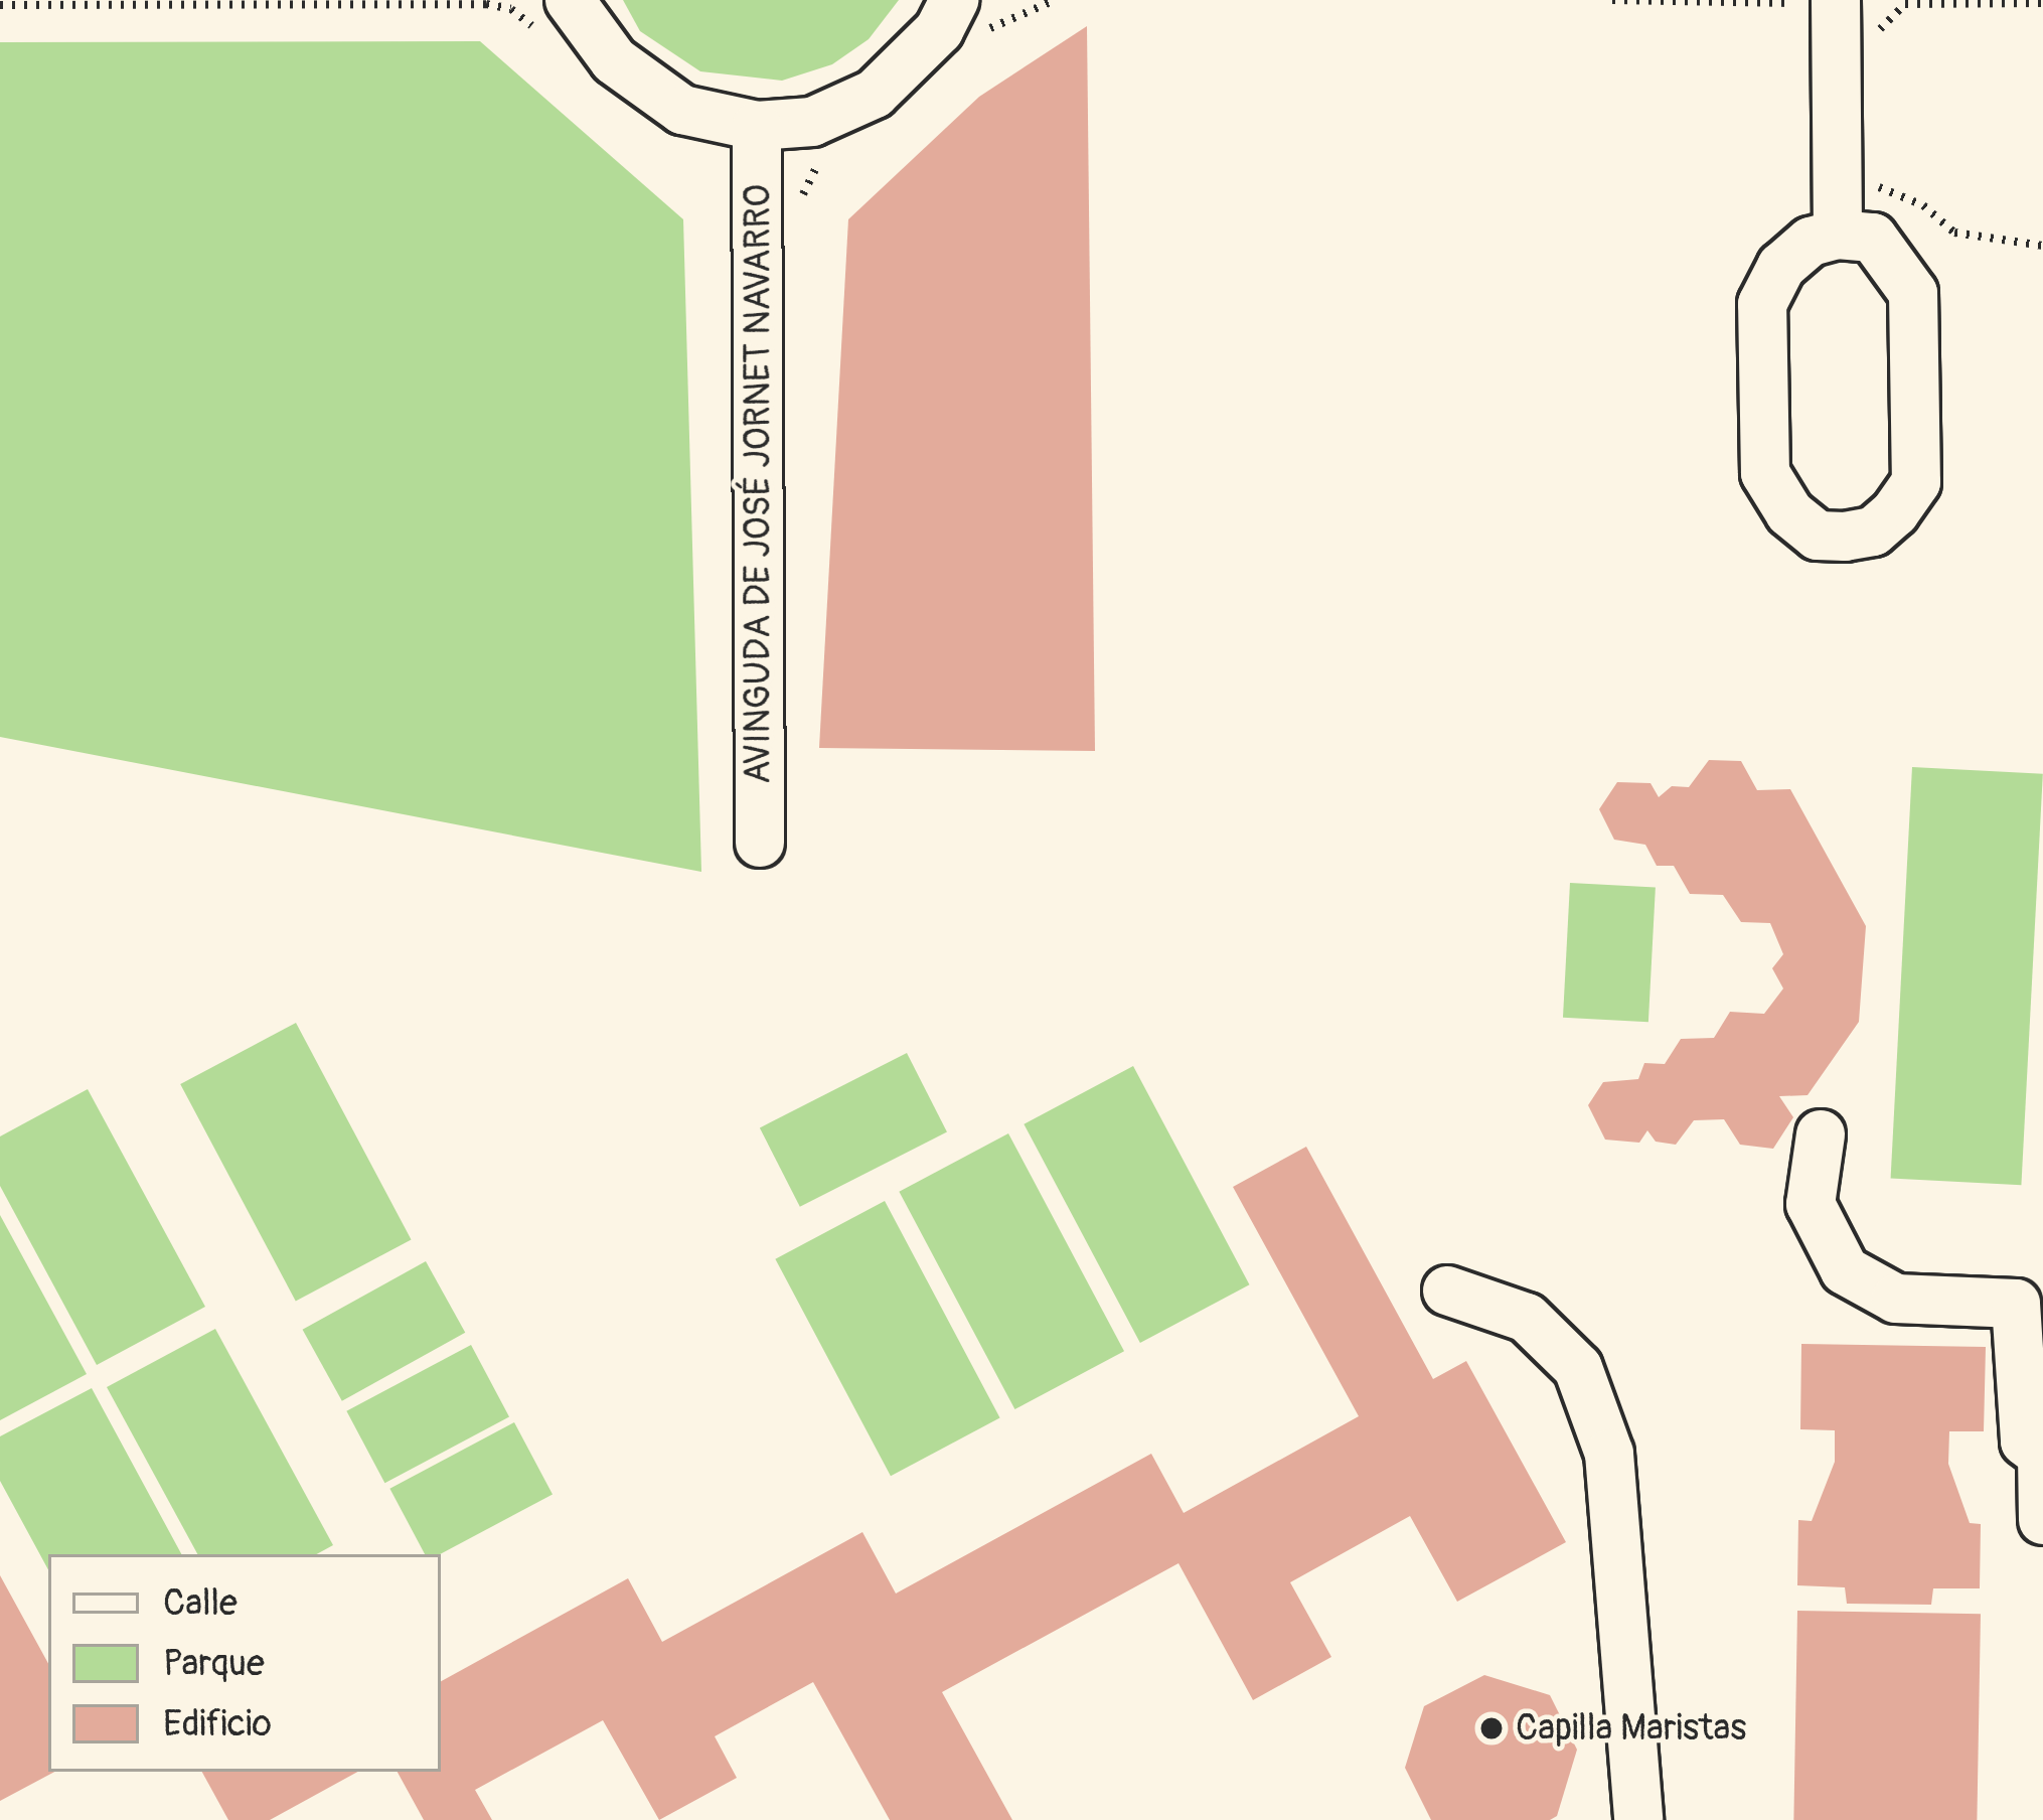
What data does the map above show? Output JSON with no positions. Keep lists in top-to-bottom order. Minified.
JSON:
{"streets":{"street":["AVINGUDA DE JOSÉ JORNET NAVARRO"]},"places":["Capilla Maristas"],"legend":["Calle","Parque","Edificio"]}
